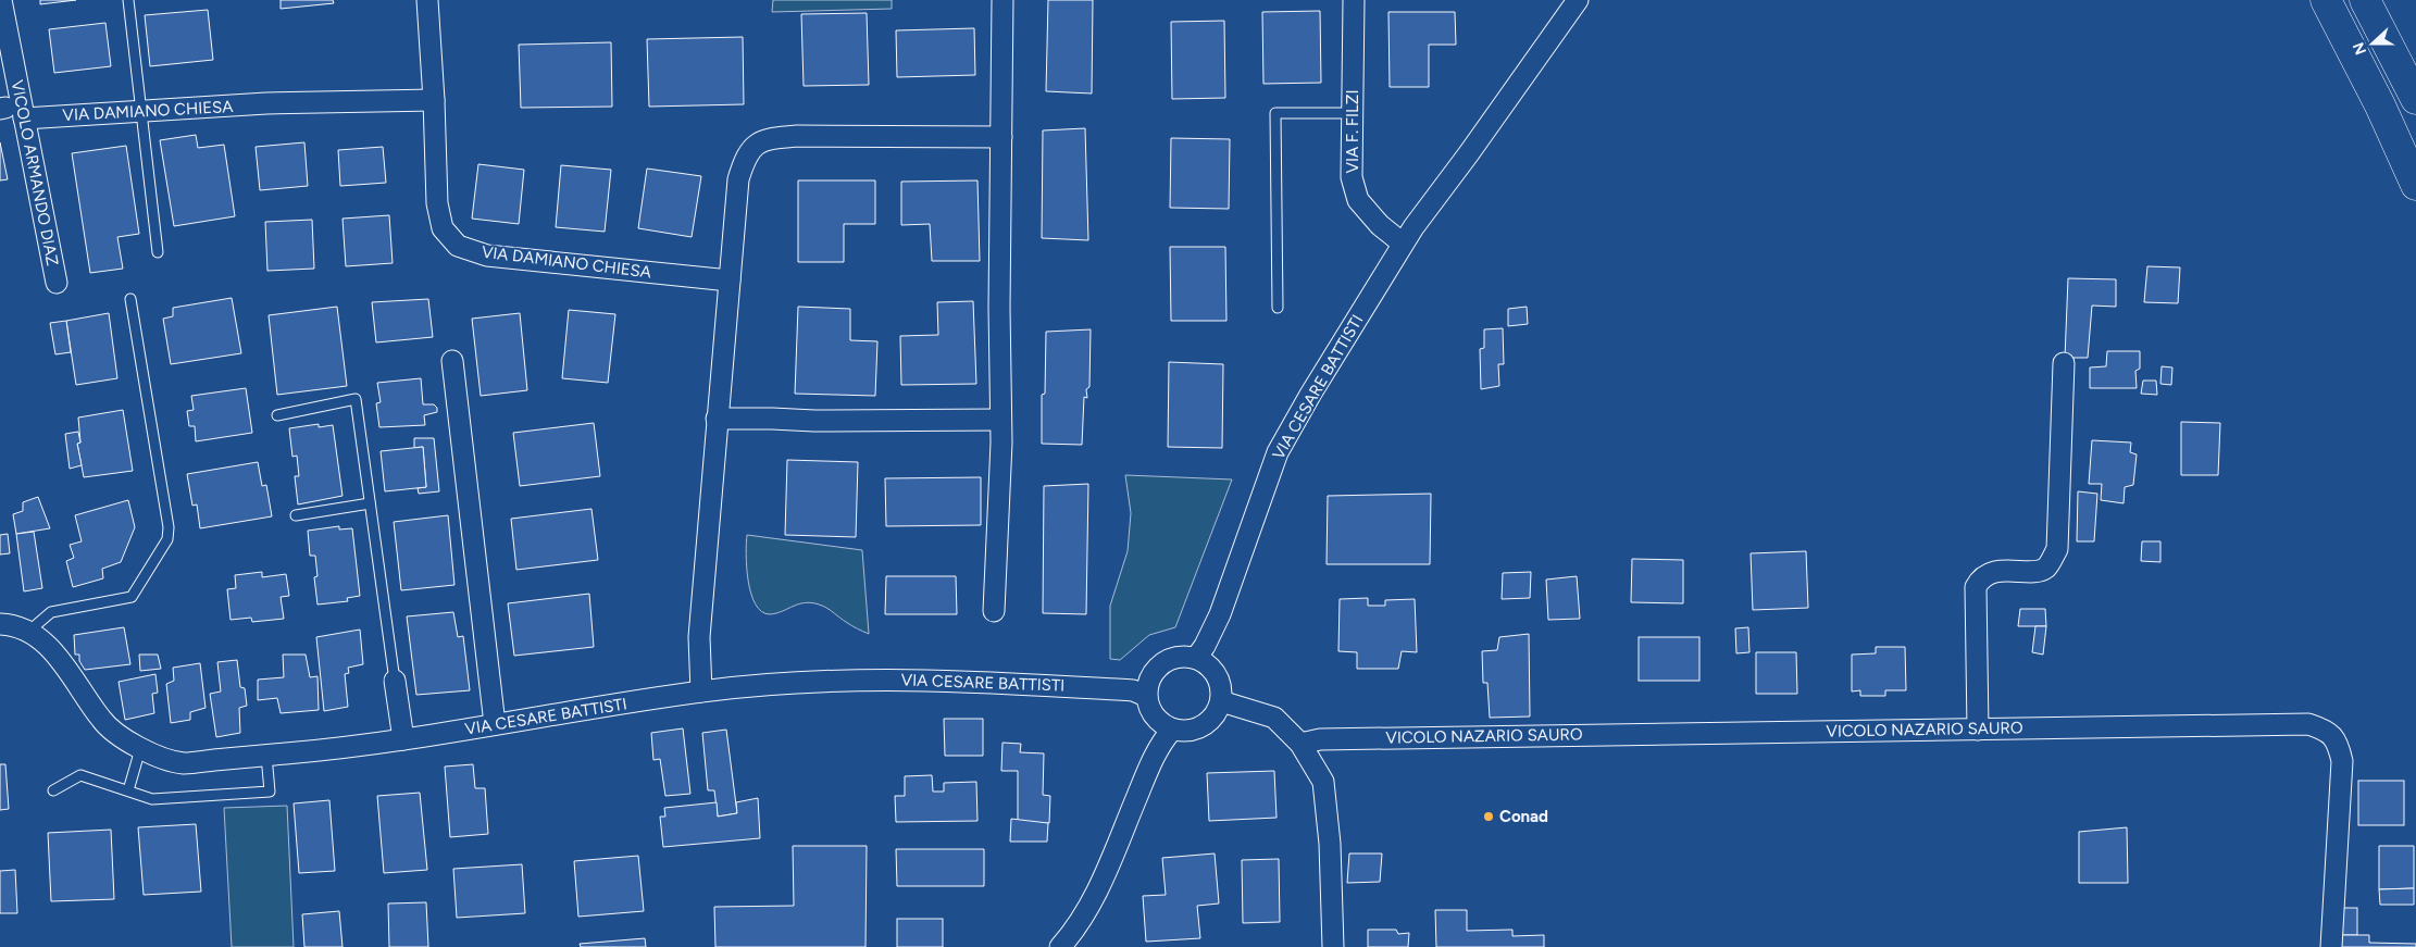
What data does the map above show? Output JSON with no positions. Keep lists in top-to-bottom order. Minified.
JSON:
{"streets":{"street":["VIA DAMIANO CHIESA","VIA F. FILZI","VICOLO ARMANDO DIAZ","VIA CESARE BATTISTI","VICOLO NAZARIO SAURO"]},"crossings":[["VIA DAMIANO CHIESA","VICOLO ARMANDO DIAZ"],["VIA F. FILZI","VIA CESARE BATTISTI"]],"places":["Conad"],"north":"left"}
